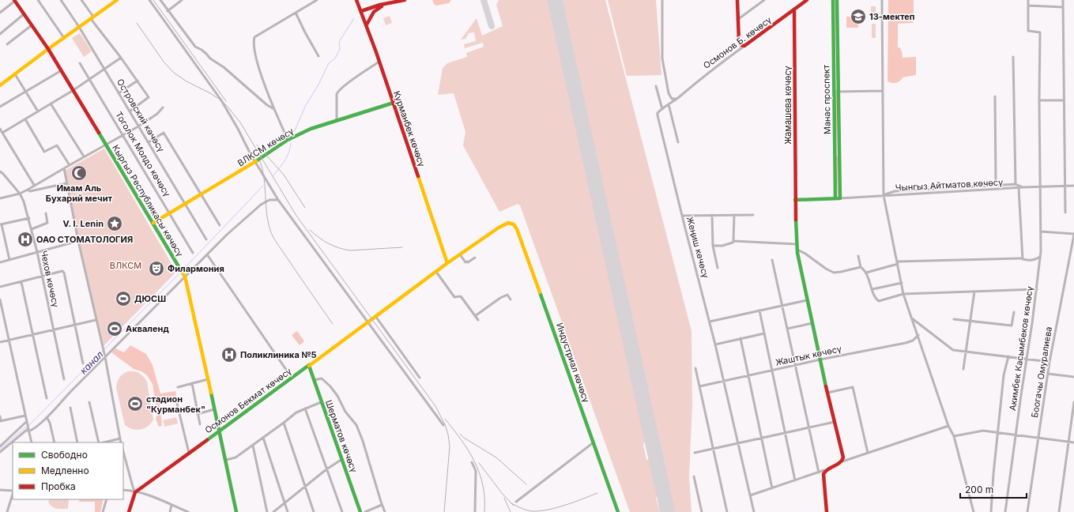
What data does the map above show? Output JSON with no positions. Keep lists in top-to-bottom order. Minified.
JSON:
{"streets":{"main road":["Осмонов Б. көчөсү","Манас проспект","Жамашева көчөсү","Курманбек көчөсү","ВЛКСМ көчөсү","Кыргыз Республикасы көчөсү","Индустриал көчөсү","Осмонов Бекмат көчөсү","Шерматов көчөсү"],"street":["Островский көчөсү","Тоголок Молдо көчөсү","Чынгыз Айтматов көчөсү","Жеңиш көчөсү","Чехов көчөсү","Акимбек Касымбеков көчөсү","Жаштык көчөсү","Боогачы Омуралиева"]},"crossings":[["Осмонов Б. көчөсү","Жамашева көчөсү"],["Жамашева көчөсү","Жаштык көчөсү"],["Островский көчөсү","ВЛКСМ көчөсү"],["Курманбек көчөсү","ВЛКСМ көчөсү"],["Курманбек көчөсү","Осмонов Бекмат көчөсү"],["ВЛКСМ көчөсү","Тоголок Молдо көчөсү"],["ВЛКСМ көчөсү","Кыргыз Республикасы көчөсү"],["Чынгыз Айтматов көчөсү","Акимбек Касымбеков көчөсү"],["Кыргыз Республикасы көчөсү","Осмонов Бекмат көчөсү"],["Жеңиш көчөсү","Жаштык көчөсү"],["Индустриал көчөсү","Осмонов Бекмат көчөсү"],["Осмонов Бекмат көчөсү","Шерматов көчөсү"]],"water":["канал"],"parks":["ВЛКСМ"],"places":{"school or university":["13-мектеп"],"mosque":["Имам Аль Бухарий мечит"],"place":["V. I. Lenin"],"hospital":["ОАО СТОМАТОЛОГИЯ","Поликлиника №5"],"theatre":["Филармония"],"sports":["ДЮСШ","Акваленд","стадион \"Курманбек\""]},"legend":["Свободно","Медленно","Пробка"],"scale_bar":"200 m"}
